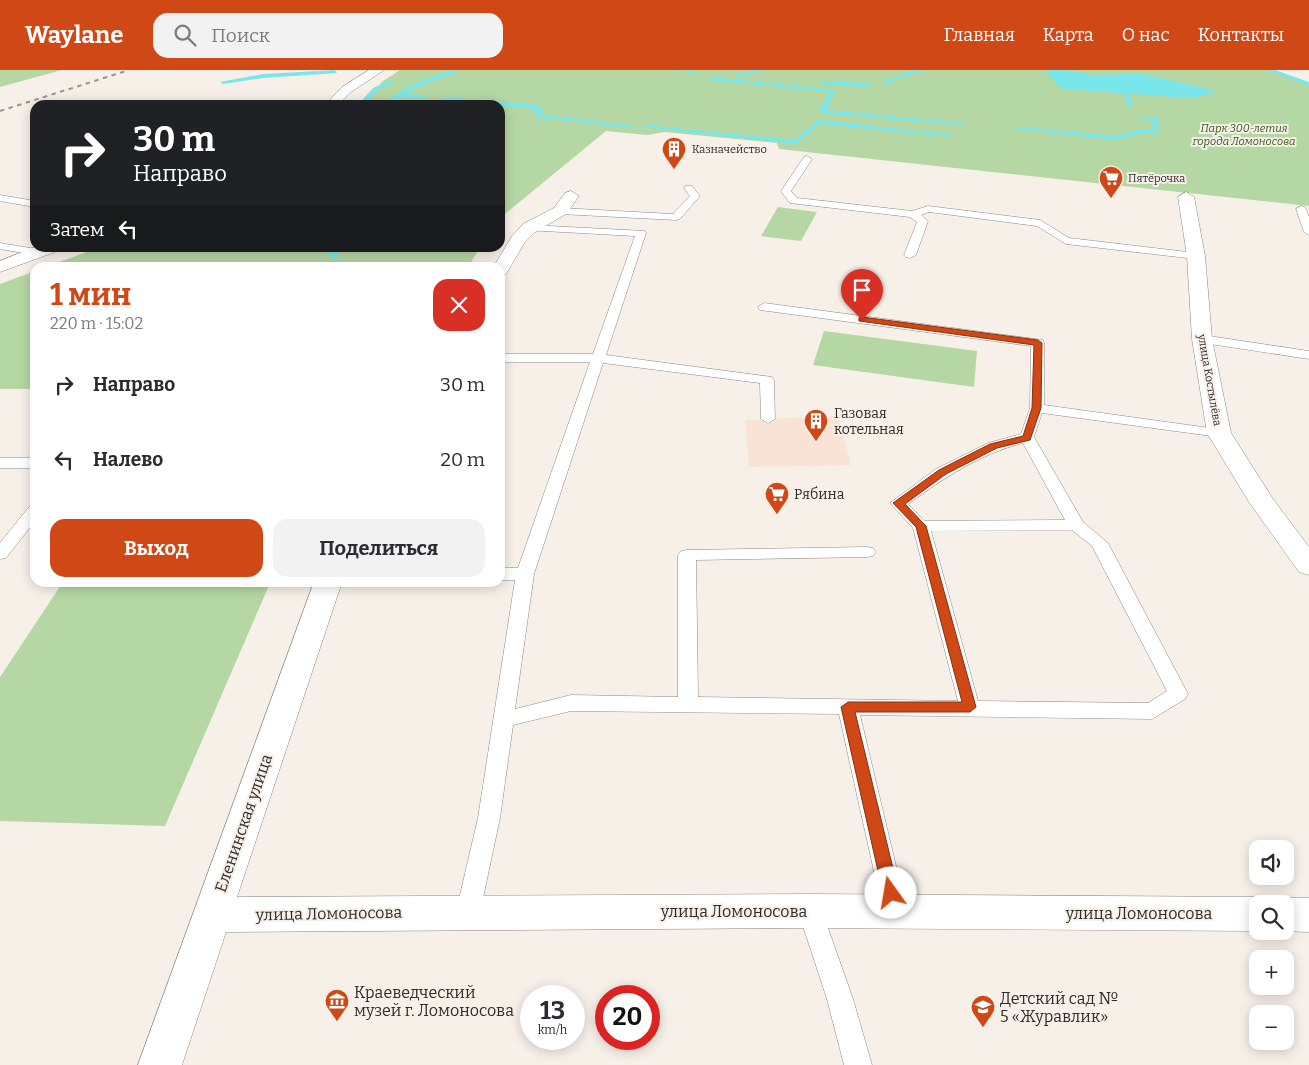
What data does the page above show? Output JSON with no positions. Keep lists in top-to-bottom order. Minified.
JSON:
{"streets":{"street":["улица Костылёва","Еленинская улица","улица Ломоносова"]},"crossings":[["Еленинская улица","улица Ломоносова"]],"parks":["Парк 300-летия города Ломоносова"],"places":{"building":["Казначейство","Газовая котельная"],"supermarket":["Пятёрочка","Рябина"],"museum":["Краеведческий музей г. Ломоносова"],"school or university":["Детский сад № 5 «Журавлик»"]},"page":{"header":"Waylane","search":"Поиск","nav":["Главная","Карта","О нас","Контакты"],"turn":["30 m","Направо"],"then":"Затем","heading":["1 мин","220 m · 15:02"],"list":[{"name":"Направо","value":"30 m"},{"name":"Налево","value":"20 m"}],"buttons":["Выход","Поделиться"],"map_buttons":["+","−"],"speed":"13 km/h","limit":"20"}}
